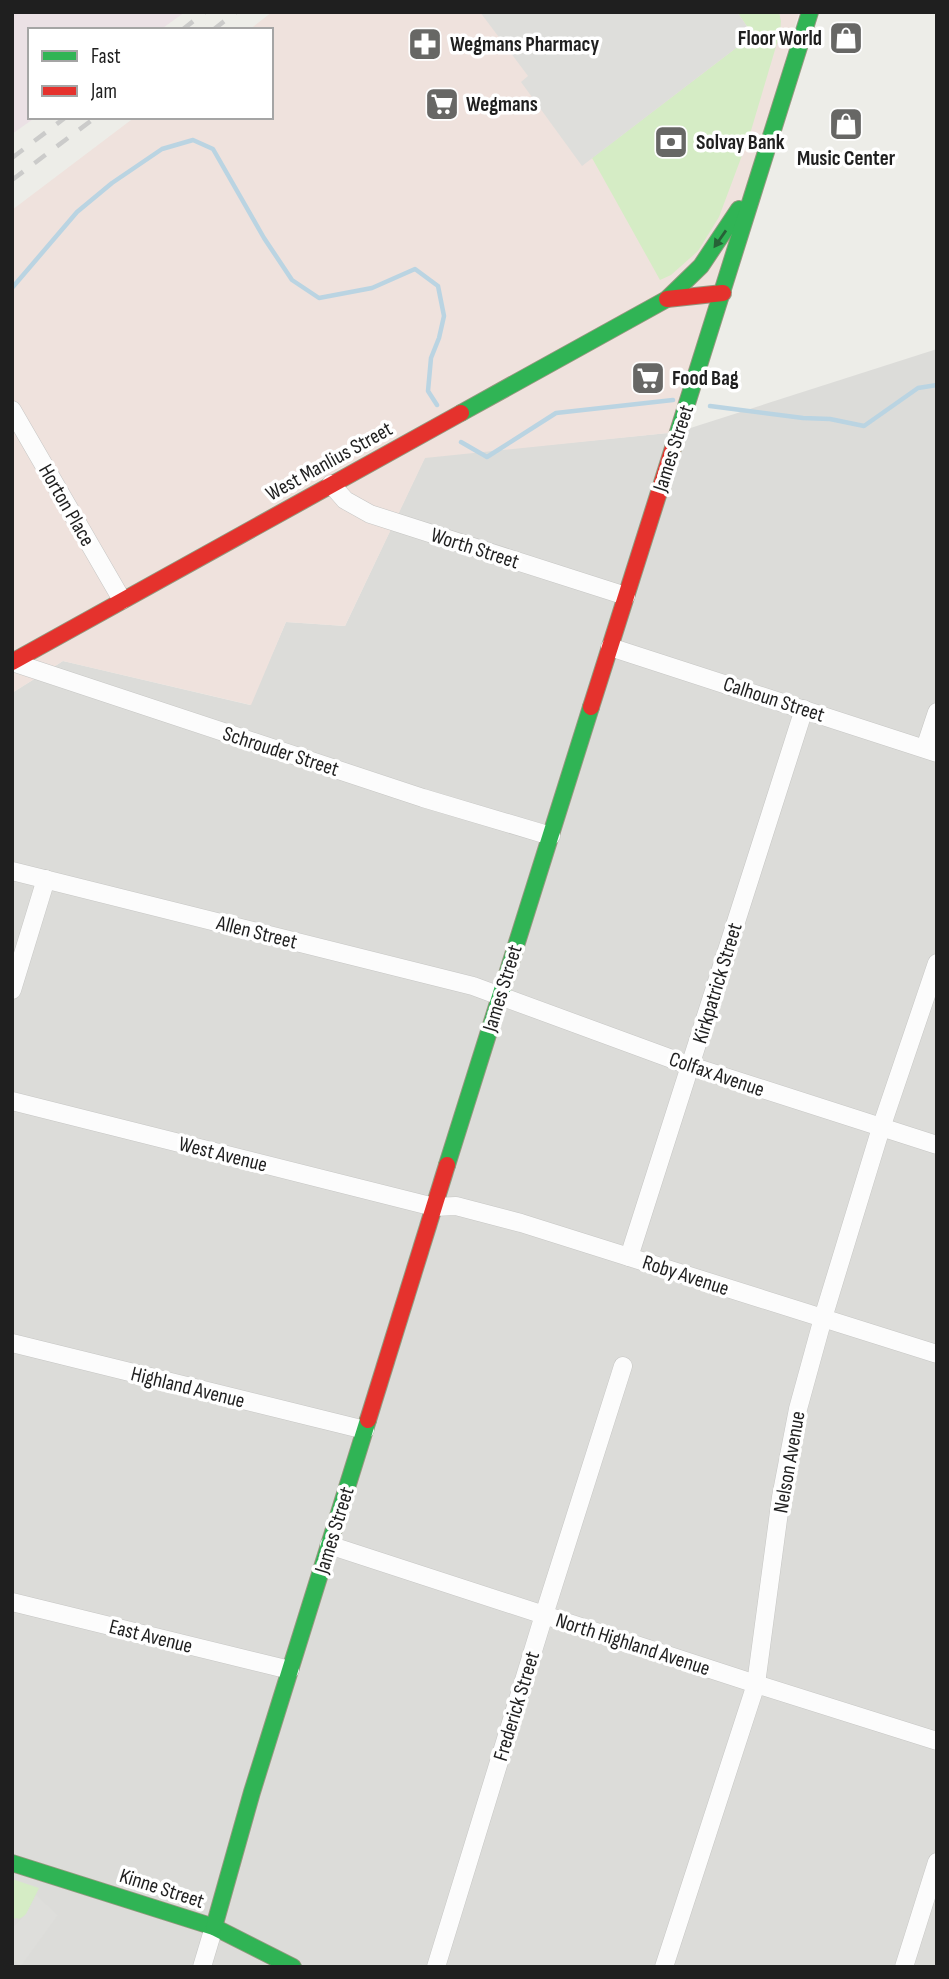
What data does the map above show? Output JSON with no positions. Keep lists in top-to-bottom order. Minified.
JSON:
{"streets":{"street":["James Street","West Manlius Street","Horton Place","Worth Street","Calhoun Street","Schrouder Street","Allen Street","Kirkpatrick Street","Colfax Avenue","West Avenue","Roby Avenue","Highland Avenue","Nelson Avenue","East Avenue","North Highland Avenue","Frederick Street","Kinne Street"]},"crossings":[["James Street","West Manlius Street"],["James Street","Worth Street"],["James Street","Calhoun Street"],["James Street","Schrouder Street"],["James Street","Allen Street"],["James Street","Colfax Avenue"],["James Street","West Avenue"],["James Street","Roby Avenue"],["James Street","Highland Avenue"],["James Street","East Avenue"],["James Street","North Highland Avenue"],["James Street","Kinne Street"],["West Manlius Street","Horton Place"],["West Manlius Street","Worth Street"],["West Manlius Street","Schrouder Street"],["Calhoun Street","Kirkpatrick Street"],["Allen Street","Colfax Avenue"],["Kirkpatrick Street","Colfax Avenue"],["Kirkpatrick Street","Roby Avenue"],["Colfax Avenue","Nelson Avenue"],["West Avenue","Roby Avenue"],["Roby Avenue","Nelson Avenue"],["Nelson Avenue","North Highland Avenue"],["North Highland Avenue","Frederick Street"]],"places":{"shop":["Floor World","Music Center"],"pharmacy":["Wegmans Pharmacy"],"supermarket":["Wegmans","Food Bag"],"bank":["Solvay Bank"]},"legend":["Fast","Jam"]}
